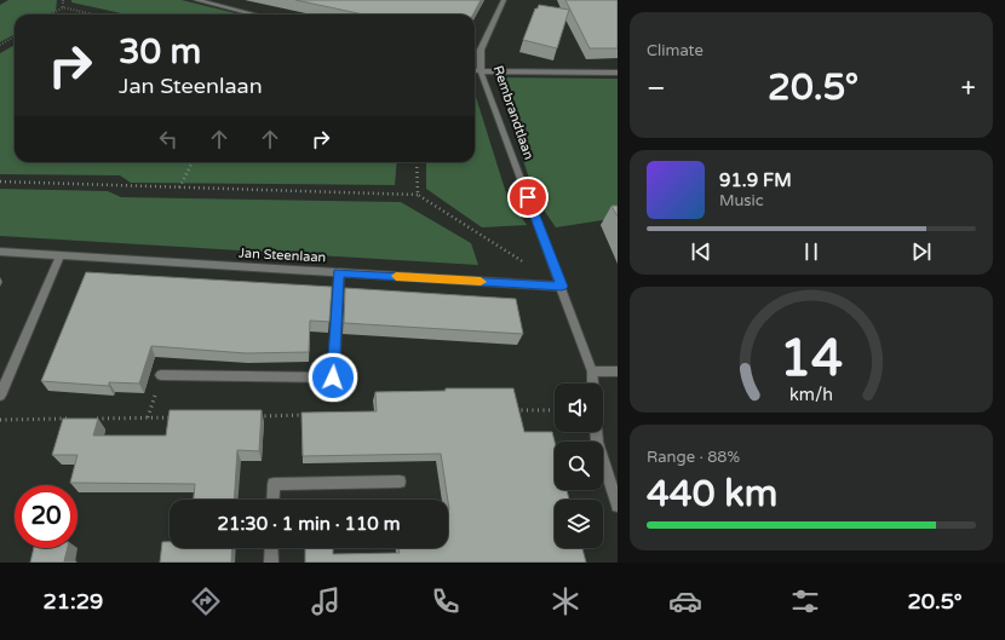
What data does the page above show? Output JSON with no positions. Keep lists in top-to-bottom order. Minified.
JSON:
{"streets":{"street":["Rembrandtlaan","Jan Steenlaan"]},"crossings":[["Rembrandtlaan","Jan Steenlaan"]],"page":{"tile":["Climate",["Range · 88%","440 km"]],"turn":["30 m","Jan Steenlaan"],"heat":["−","20.5°","+"],"song":["91.9 FM","Music"],"limit":"20","trip":"21:30 · 1 min · 110 m","tabs":["21:29","20.5°"],"gauge":["14","km/h"]}}
